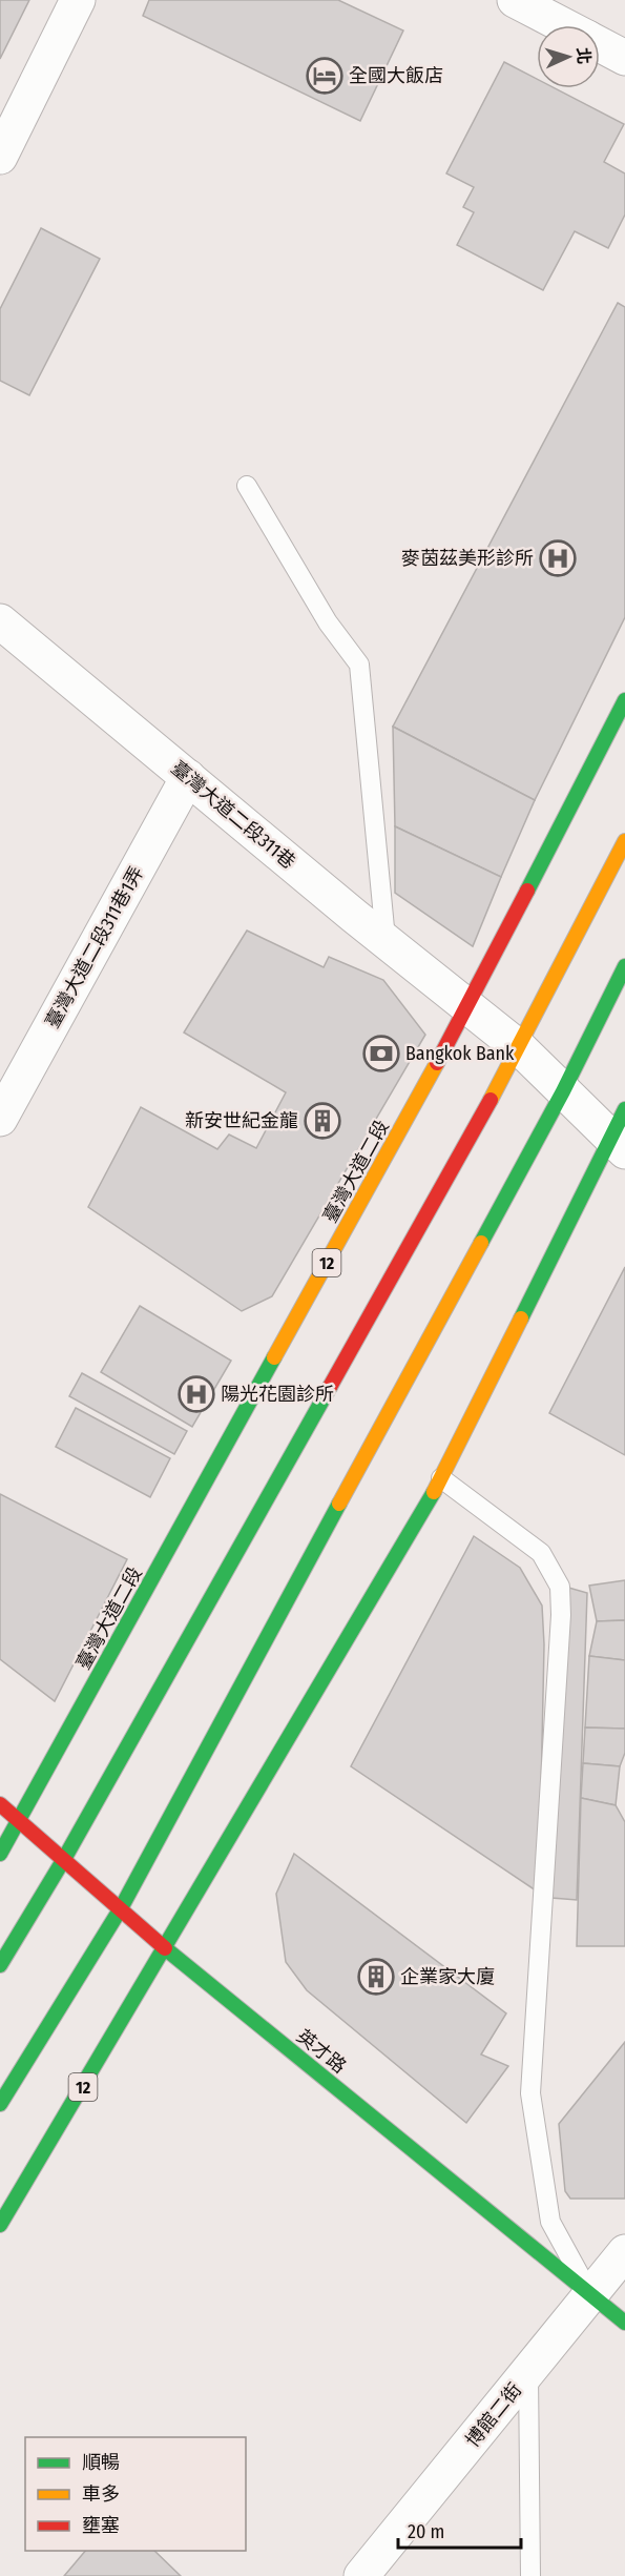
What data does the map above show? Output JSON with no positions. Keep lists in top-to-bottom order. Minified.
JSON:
{"streets":{"main road":["臺灣大道二段","12","英才路"],"street":["臺灣大道二段311巷","臺灣大道二段311巷1弄","博館二街"]},"crossings":[["臺灣大道二段311巷","臺灣大道二段311巷1弄"],["臺灣大道二段311巷","臺灣大道二段"],["臺灣大道二段311巷","12"],["臺灣大道二段","英才路"],["12","英才路"],["英才路","博館二街"]],"places":{"hotel":["全國大飯店"],"hospital":["麥茵茲美形診所","陽光花園診所"],"bank":["Bangkok Bank"],"building":["新安世紀金龍","企業家大廈"]},"legend":["順暢","車多","壅塞"],"scale_bar":"20 m","north":"right"}
